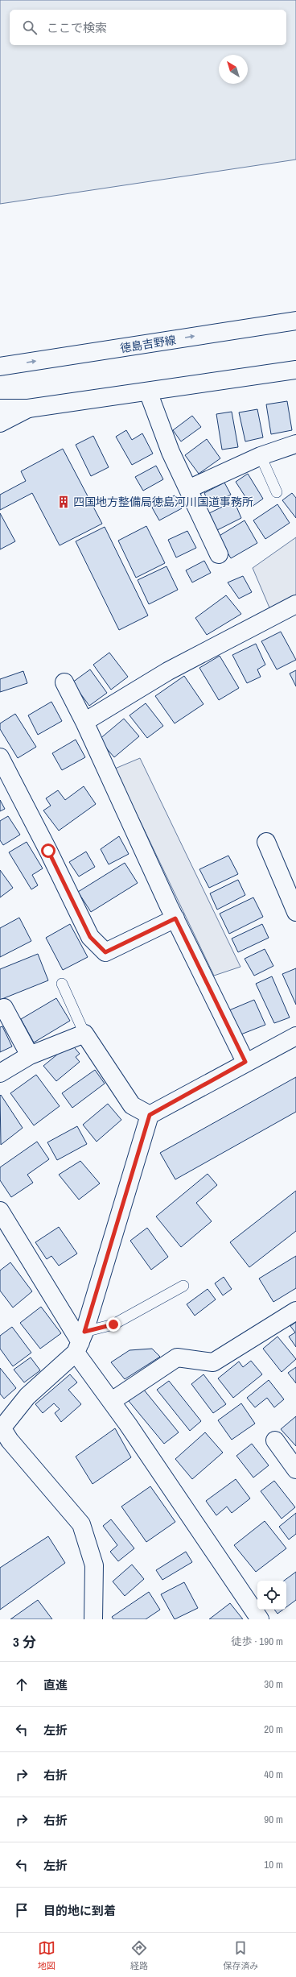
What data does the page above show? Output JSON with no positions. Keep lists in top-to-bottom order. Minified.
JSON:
{"streets":{"street":["徳島吉野線"]},"places":{"building":["四国地方整備局徳島河川国道事務所"]},"north":"top left","page":{"search":"ここで検索","heading":["3 分","徒歩 · 190 m"],"list":[["直進","30 m"],["左折","20 m"],["右折","40 m"],["右折","90 m"],["左折","10 m"],"目的地に到着"],"nav":["地図","経路","保存済み"]}}
